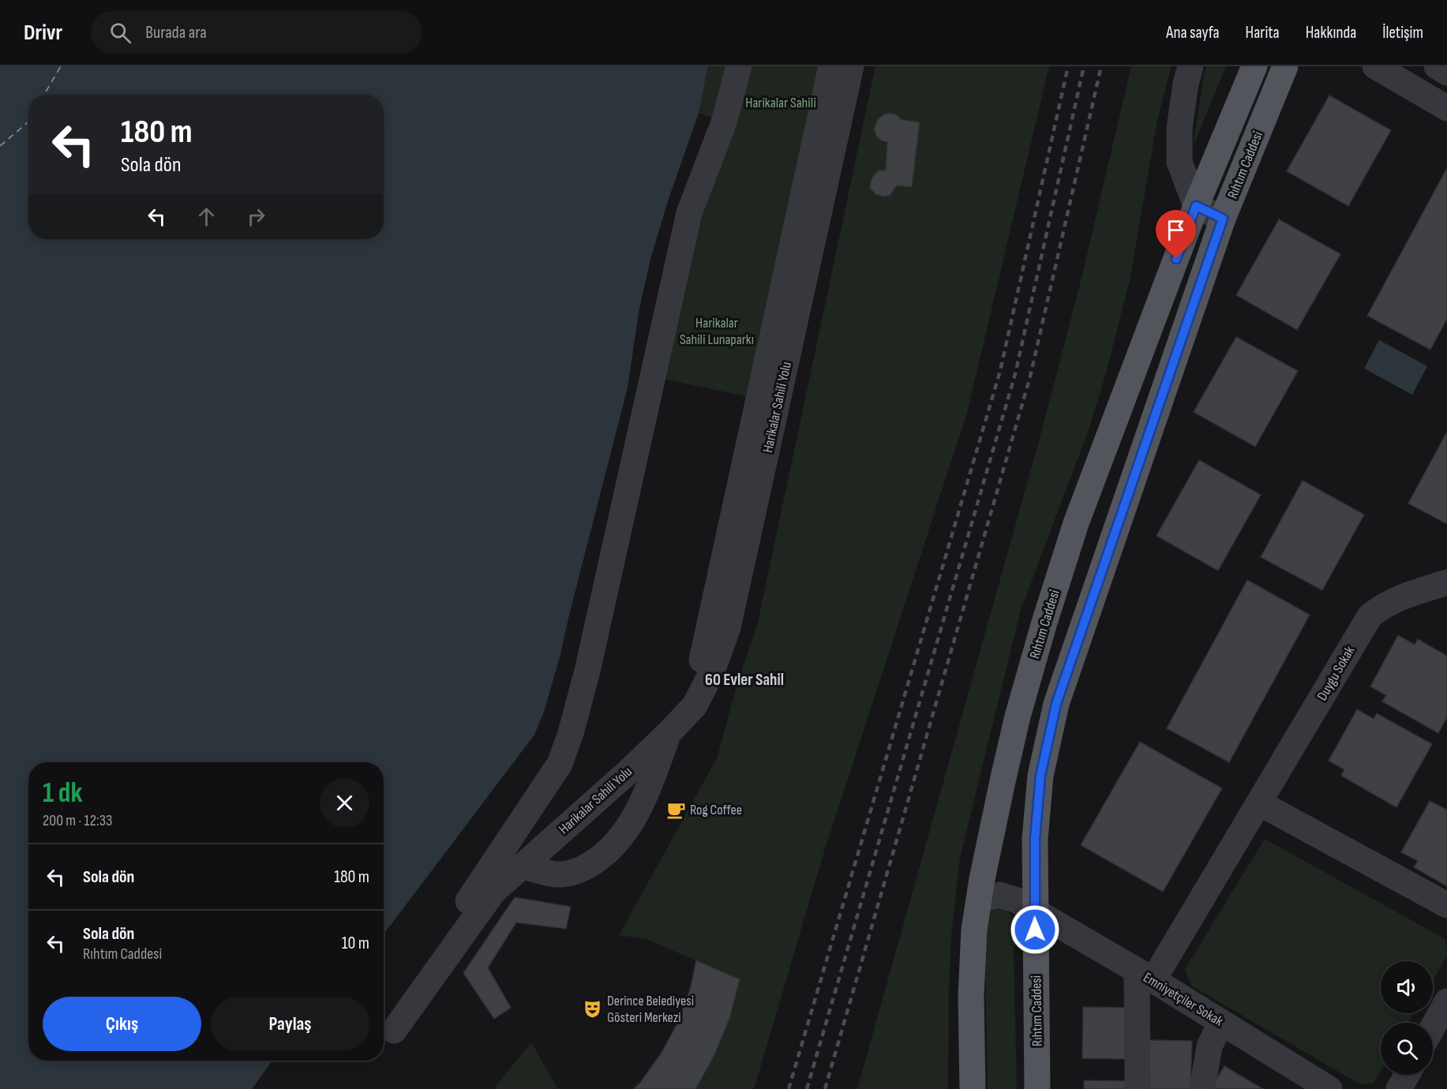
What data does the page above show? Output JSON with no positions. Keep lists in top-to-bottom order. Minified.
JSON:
{"streets":{"main road":["Rıhtım Caddesi"],"street":["Harikalar Sahili Yolu","Duygu Sokak","Emniyetçiler Sokak"]},"crossings":[["Rıhtım Caddesi","Emniyetçiler Sokak"],["Duygu Sokak","Emniyetçiler Sokak"]],"districts":["60 Evler Sahil"],"parks":["Harikalar Sahili","Harikalar Sahili Lunaparkı"],"places":{"cafe":["Rog Coffee"],"theatre":["Derince Belediyesi Gösteri Merkezi"]},"page":{"header":"Drivr","search":"Burada ara","nav":["Ana sayfa","Harita","Hakkında","İletişim"],"turn":["180 m","Sola dön"],"heading":["1 dk","200 m · 12:33"],"list":[{"name":"Sola dön","value":"180 m"},{"name":"Sola dön","note":"Rıhtım Caddesi","value":"10 m"}],"buttons":["Çıkış","Paylaş"]}}
